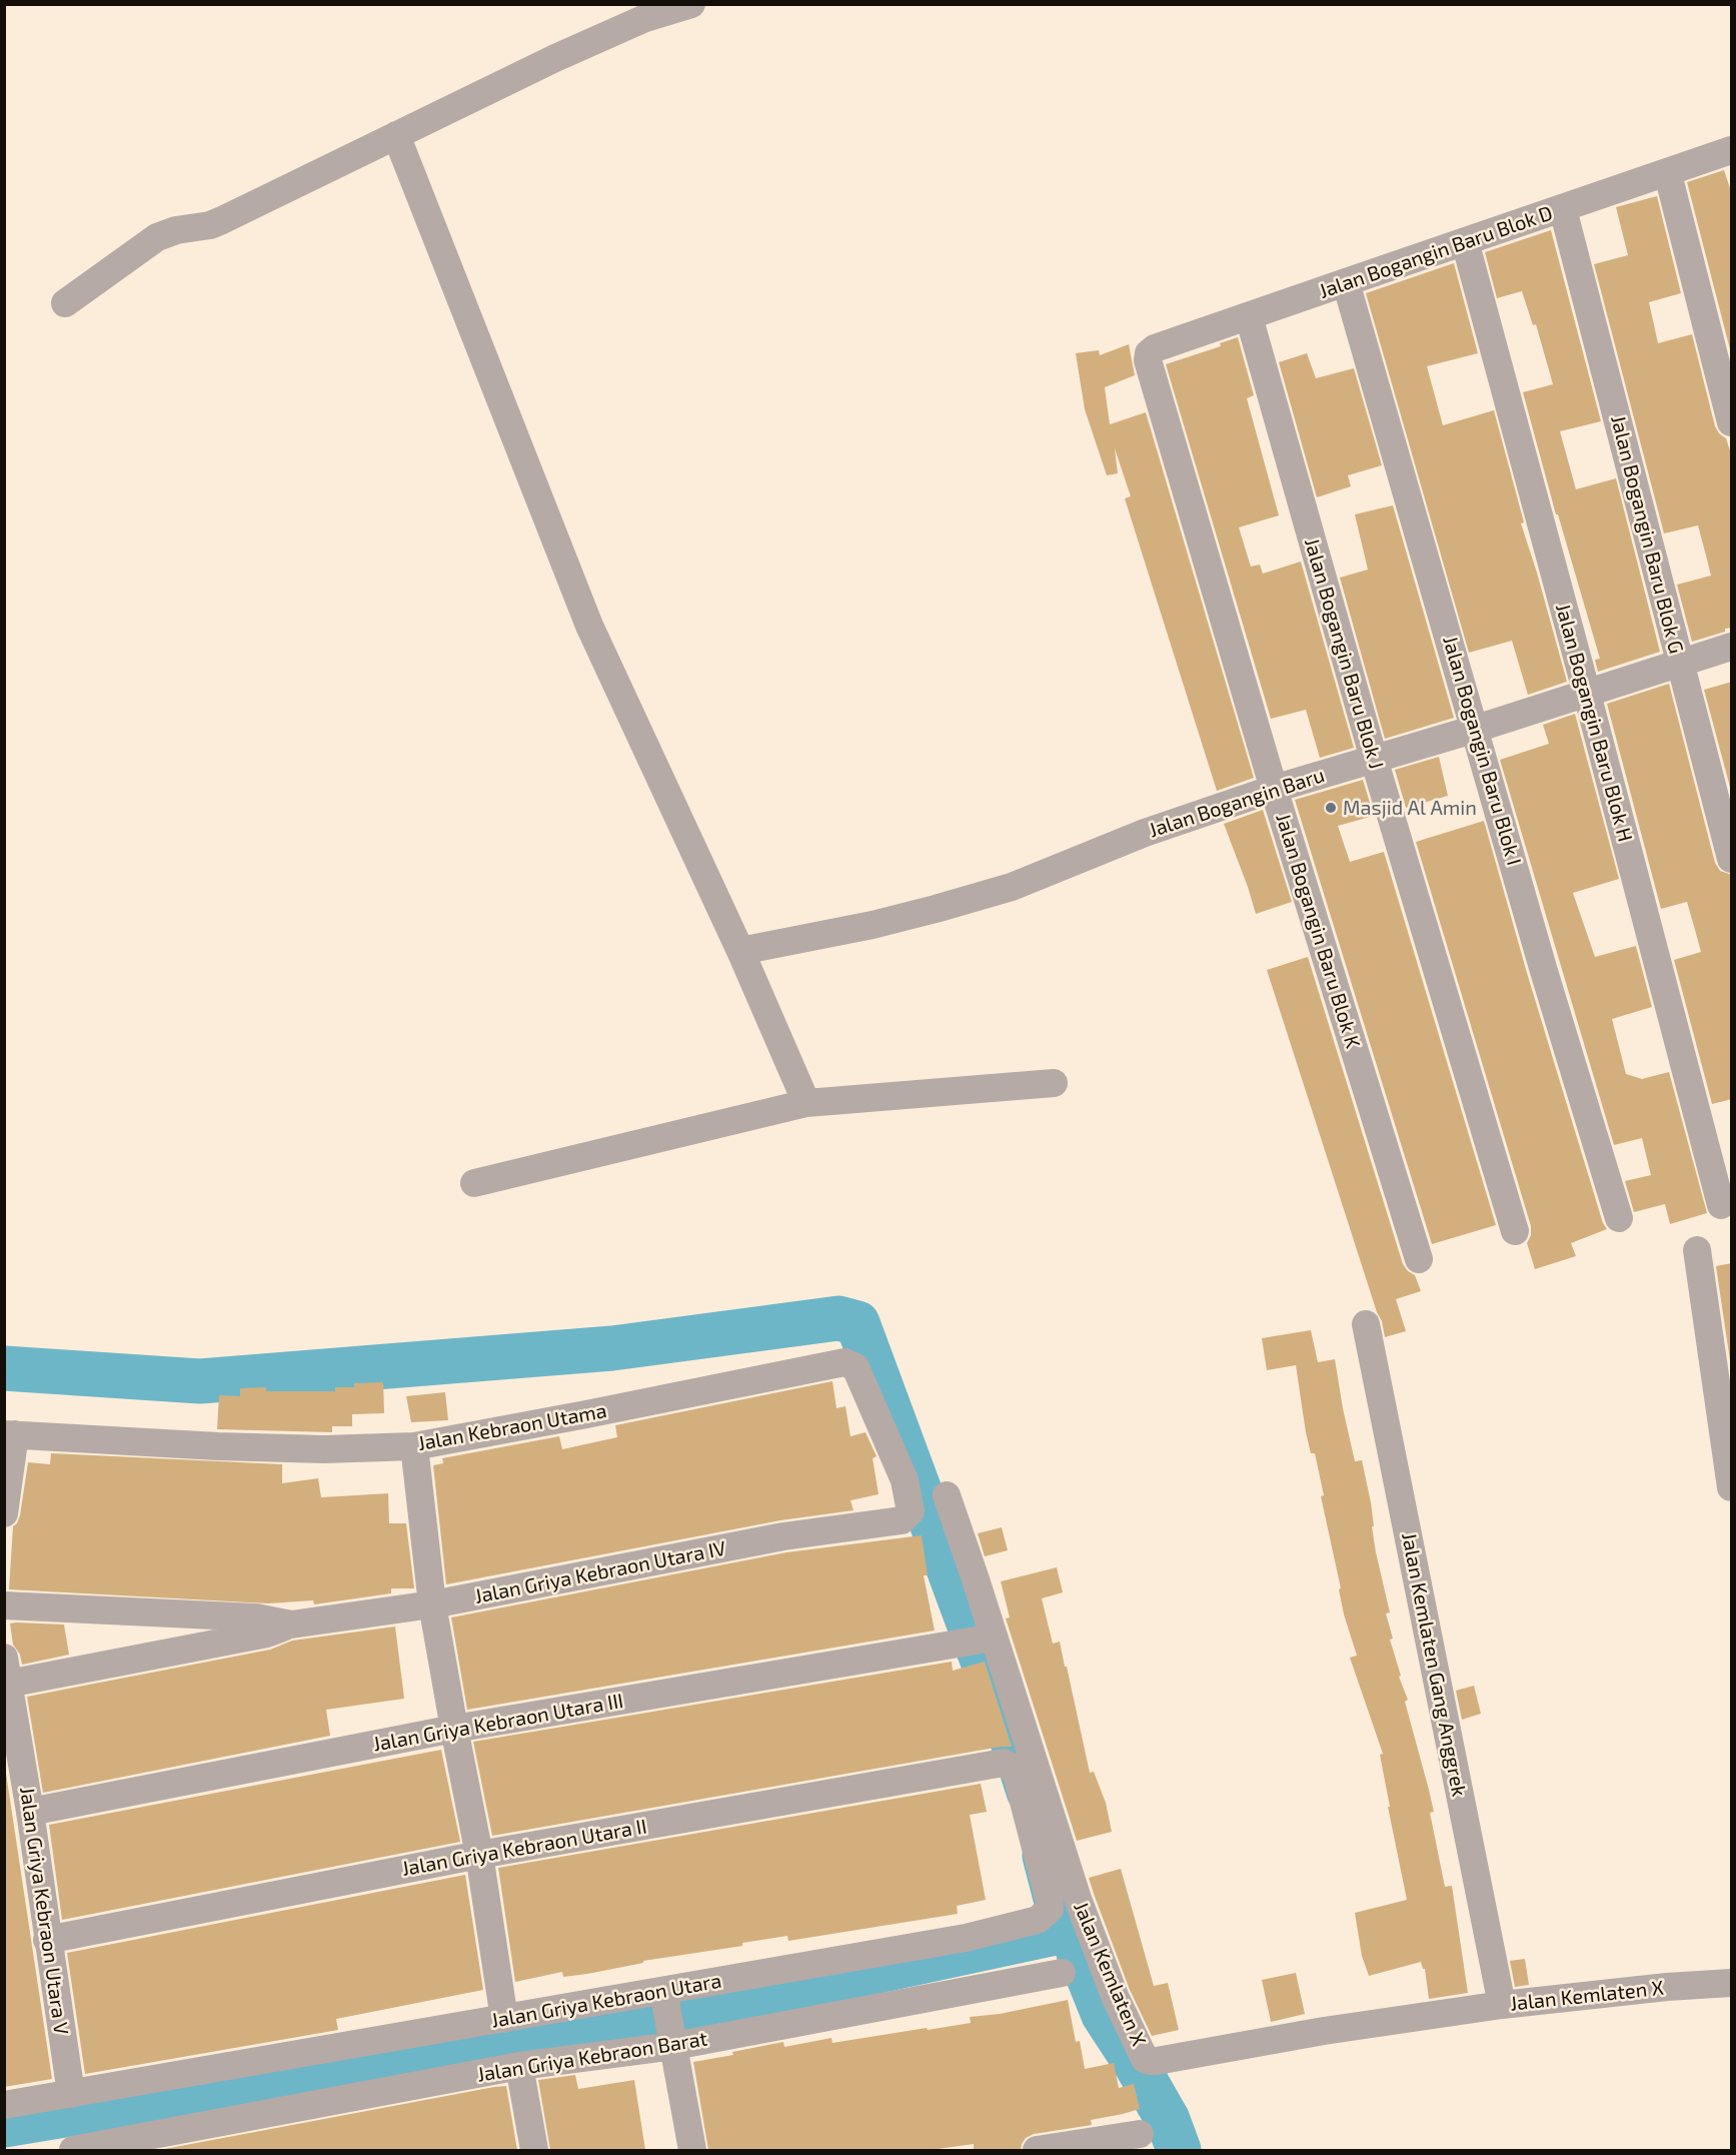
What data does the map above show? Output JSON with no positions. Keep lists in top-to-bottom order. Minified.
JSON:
{"streets":{"street":["Jalan Bogangin Baru Blok D","Jalan Bogangin Baru Blok G","Jalan Bogangin Baru Blok J","Jalan Bogangin Baru Blok H","Jalan Bogangin Baru Blok I","Jalan Bogangin Baru","Jalan Bogangin Baru Blok K","Jalan Kebraon Utama","Jalan Griya Kebraon Utara IV","Jalan Kemlaten Gang Anggrek","Jalan Griya Kebraon Utara III","Jalan Griya Kebraon Utara II","Jalan Griya Kebraon Utara V","Jalan Kemlaten X","Jalan Griya Kebraon Utara","Jalan Griya Kebraon Barat"]},"crossings":[["Jalan Bogangin Baru Blok D","Jalan Bogangin Baru Blok G"],["Jalan Bogangin Baru Blok D","Jalan Bogangin Baru Blok J"],["Jalan Bogangin Baru Blok D","Jalan Bogangin Baru Blok H"],["Jalan Bogangin Baru Blok D","Jalan Bogangin Baru Blok I"],["Jalan Bogangin Baru Blok D","Jalan Bogangin Baru Blok K"],["Jalan Bogangin Baru Blok G","Jalan Bogangin Baru"],["Jalan Bogangin Baru Blok J","Jalan Bogangin Baru"],["Jalan Bogangin Baru Blok H","Jalan Bogangin Baru"],["Jalan Bogangin Baru Blok I","Jalan Bogangin Baru"],["Jalan Bogangin Baru","Jalan Bogangin Baru Blok K"],["Jalan Kebraon Utama","Jalan Griya Kebraon Utara IV"],["Jalan Griya Kebraon Utara IV","Jalan Griya Kebraon Utara V"],["Jalan Kemlaten Gang Anggrek","Jalan Kemlaten X"],["Jalan Griya Kebraon Utara III","Jalan Griya Kebraon Utara V"],["Jalan Griya Kebraon Utara III","Jalan Kemlaten X"],["Jalan Griya Kebraon Utara II","Jalan Griya Kebraon Utara V"],["Jalan Griya Kebraon Utara II","Jalan Griya Kebraon Utara"],["Jalan Griya Kebraon Utara V","Jalan Griya Kebraon Utara"]],"places":["Masjid Al Amin"]}
